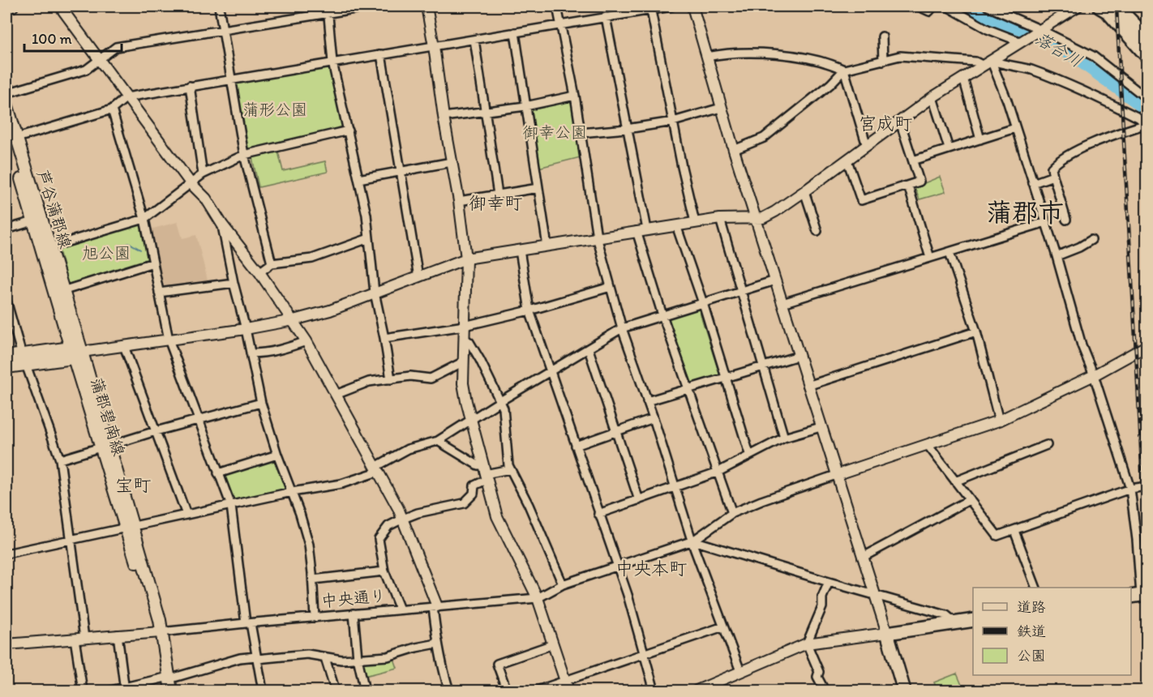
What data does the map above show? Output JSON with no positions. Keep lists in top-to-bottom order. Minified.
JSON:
{"streets":{"main road":["芦谷蒲郡線","蒲郡碧南線"],"street":["中央通り"]},"crossings":[["芦谷蒲郡線","蒲郡碧南線"],["蒲郡碧南線","中央通り"]],"districts":["宮成町","御幸町","蒲郡市","宝町","中央本町"],"water":["落合川"],"parks":["蒲形公園","御幸公園","旭公園"],"legend":["道路","鉄道","公園"],"scale_bar":"100 m"}
